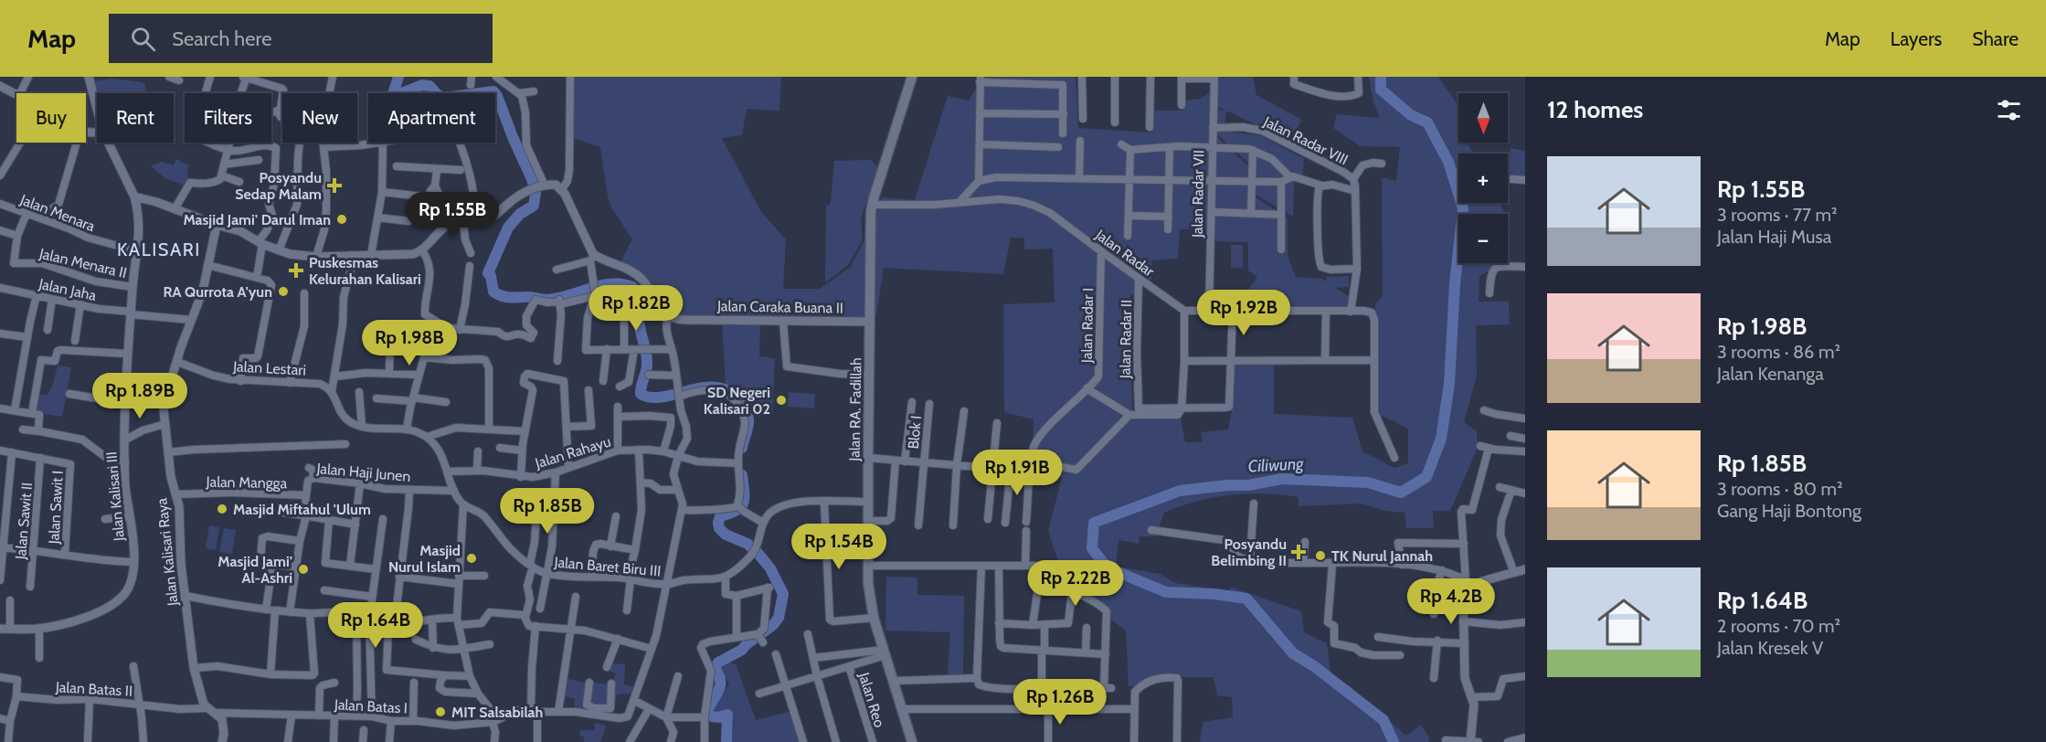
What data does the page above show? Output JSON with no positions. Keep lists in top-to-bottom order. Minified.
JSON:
{"streets":{"main road":["Jalan RA. Fadillah"],"street":["Jalan Radar VIII","Jalan Radar VII","Jalan Menara","Jalan Radar","Jalan Menara II","Jalan Jaha","Jalan Caraka Buana II","Jalan Radar I","Jalan Radar II","Jalan Lestari","Blok I","Jalan Rahayu","Jalan Haji Junen","Jalan Mangga","Jalan Kalisari III","Jalan Sawit I","Jalan Sawit II","Jalan Kalisari Raya","Jalan Baret Biru III","Jalan Batas II","Jalan Reo","Jalan Batas I"]},"crossings":[["Jalan Radar VIII","Jalan Radar VII"],["Jalan Menara","Jalan Menara II"],["Jalan Menara","Jalan Kalisari III"],["Jalan Radar","Jalan Radar I"],["Jalan Radar","Jalan Radar II"],["Jalan Radar","Jalan RA. Fadillah"],["Jalan Menara II","Jalan Kalisari III"],["Jalan Jaha","Jalan Kalisari III"],["Jalan Jaha","Jalan Kalisari Raya"],["Jalan Caraka Buana II","Jalan RA. Fadillah"],["Jalan Lestari","Jalan Kalisari Raya"],["Jalan Haji Junen","Jalan Mangga"],["Jalan Mangga","Jalan Kalisari Raya"],["Jalan Sawit I","Jalan Sawit II"],["Jalan Kalisari Raya","Jalan Batas II"],["Jalan Kalisari Raya","Jalan Batas I"],["Jalan Batas II","Jalan Batas I"]],"districts":["KALISARI"],"water":["Ciliwung"],"places":{"health":["Posyandu Sedap Malam","Puskesmas Kelurahan Kalisari","Posyandu Belimbing II"],"other":["Masjid Jami' Darul Iman","RA Qurrota A'yun","SD Negeri Kalisari 02","Masjid Miftahul 'Ulum","TK Nurul Jannah","Masjid Nurul Islam","Masjid Jami' Al-Ashri","MIT Salsabilah"]},"north":"bottom","page":{"header":"Map","search":"Search here","nav":["Map","Layers","Share"],"heading":"12 homes","map_buttons":["+","−"],"chip":["Buy","Rent","Filters","New","Apartment"],"list":[{"name":"Rp 1.55B","note":"3 rooms · 77 m² · Jalan Haji Musa"},{"name":"Rp 1.98B","note":"3 rooms · 86 m² · Jalan Kenanga"},{"name":"Rp 1.85B","note":"3 rooms · 80 m² · Gang Haji Bontong"},{"name":"Rp 1.64B","note":"2 rooms · 70 m² · Jalan Kresek V"}],"price":["Rp 1.55B","Rp 1.82B","Rp 1.92B","Rp 1.98B","Rp 1.89B","Rp 1.91B","Rp 1.85B","Rp 1.54B","Rp 2.22B","Rp 4.2B","Rp 1.64B","Rp 1.26B"]}}
